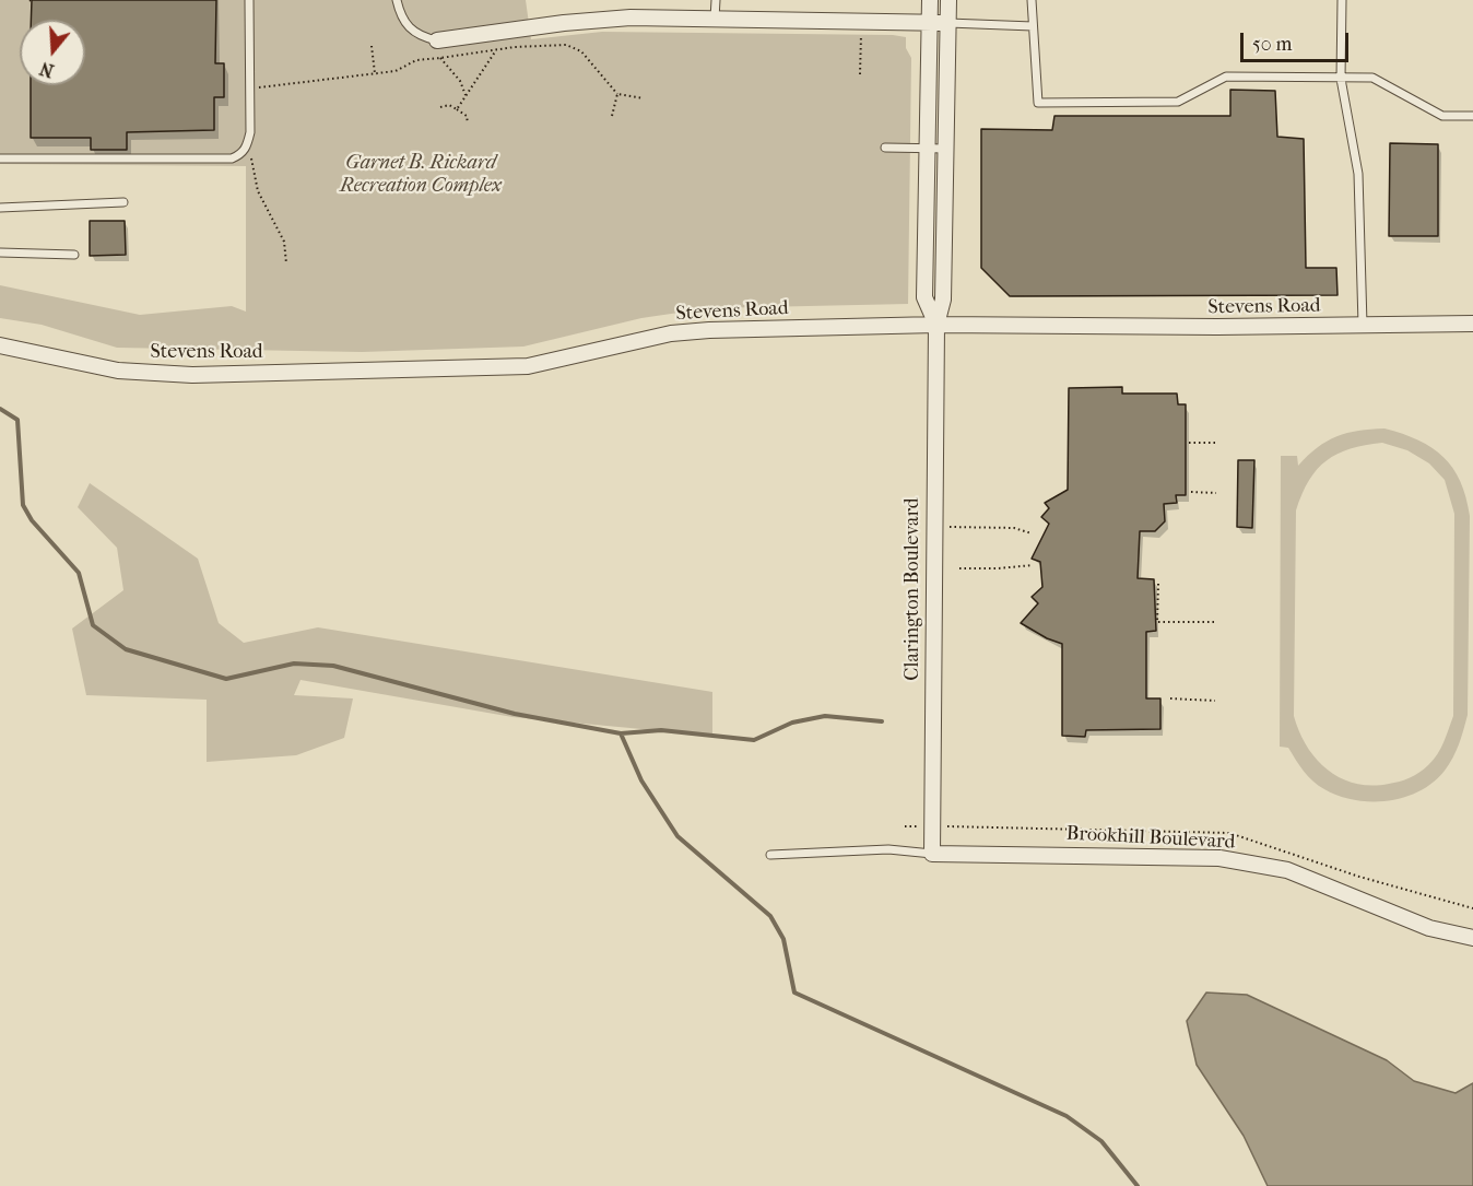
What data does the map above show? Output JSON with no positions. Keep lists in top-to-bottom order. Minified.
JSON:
{"streets":{"street":["Stevens Road","Clarington Boulevard","Brookhill Boulevard"]},"crossings":[["Stevens Road","Clarington Boulevard"],["Clarington Boulevard","Brookhill Boulevard"]],"parks":["Garnet B. Rickard Recreation Complex"],"scale_bar":"50 m","north":"bottom"}
